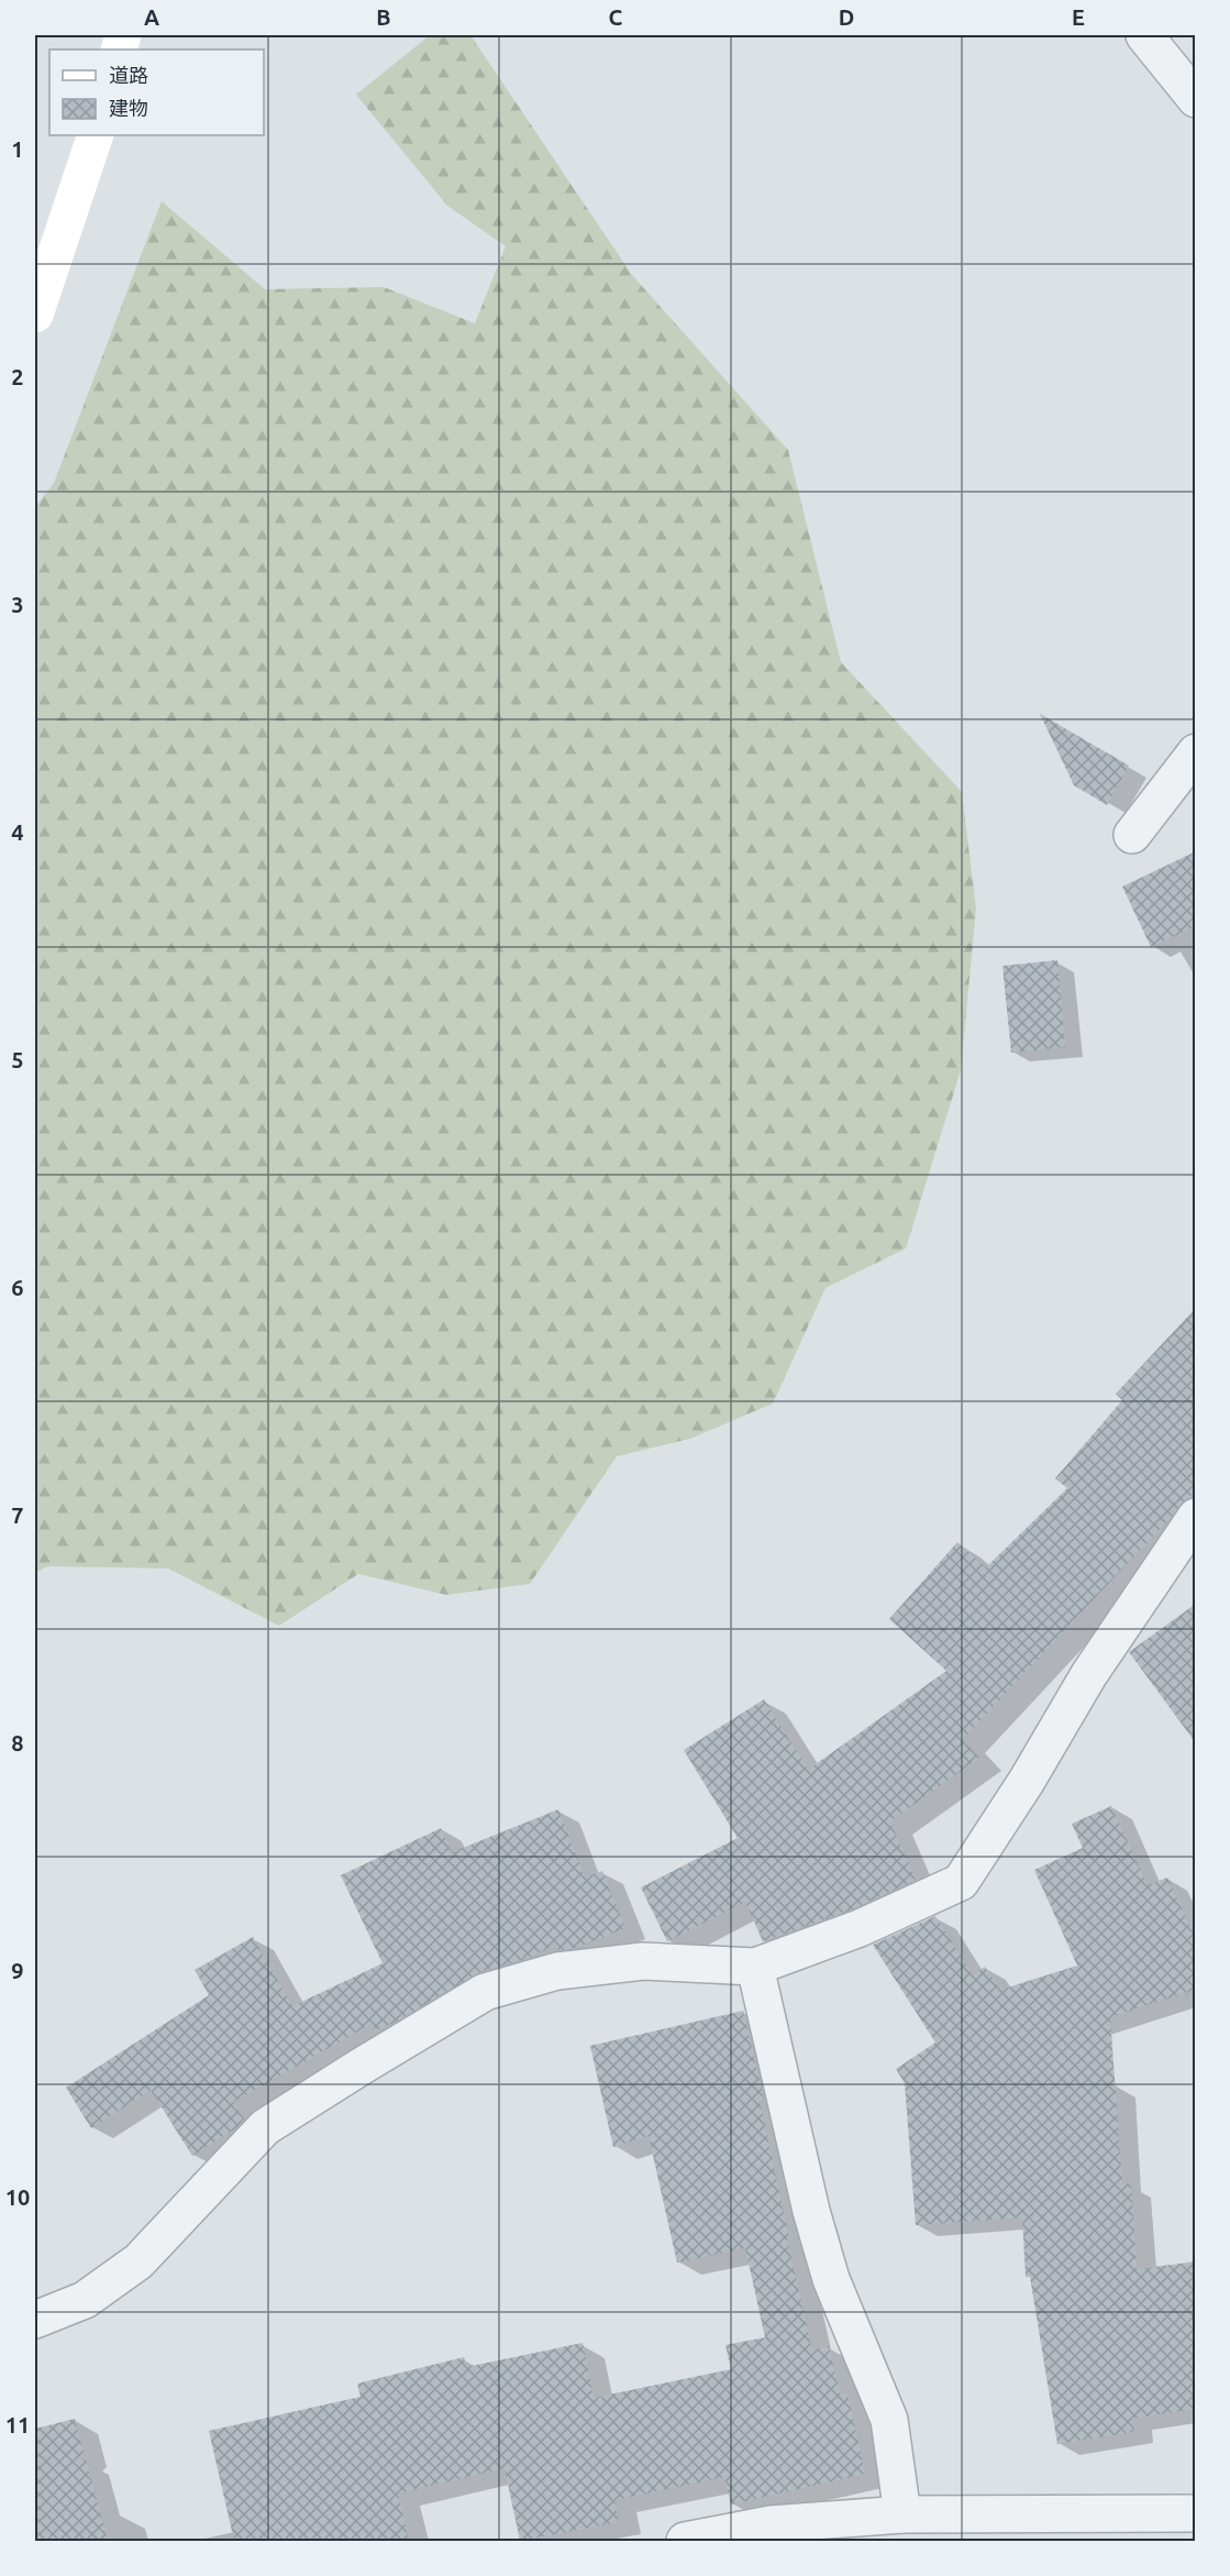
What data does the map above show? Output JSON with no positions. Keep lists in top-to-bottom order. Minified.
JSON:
{"legend":["道路","建物"],"grid":{"columns":["A","B","C","D","E"],"rows":["1","2","3","4","5","6","7","8","9","10","11"]}}
